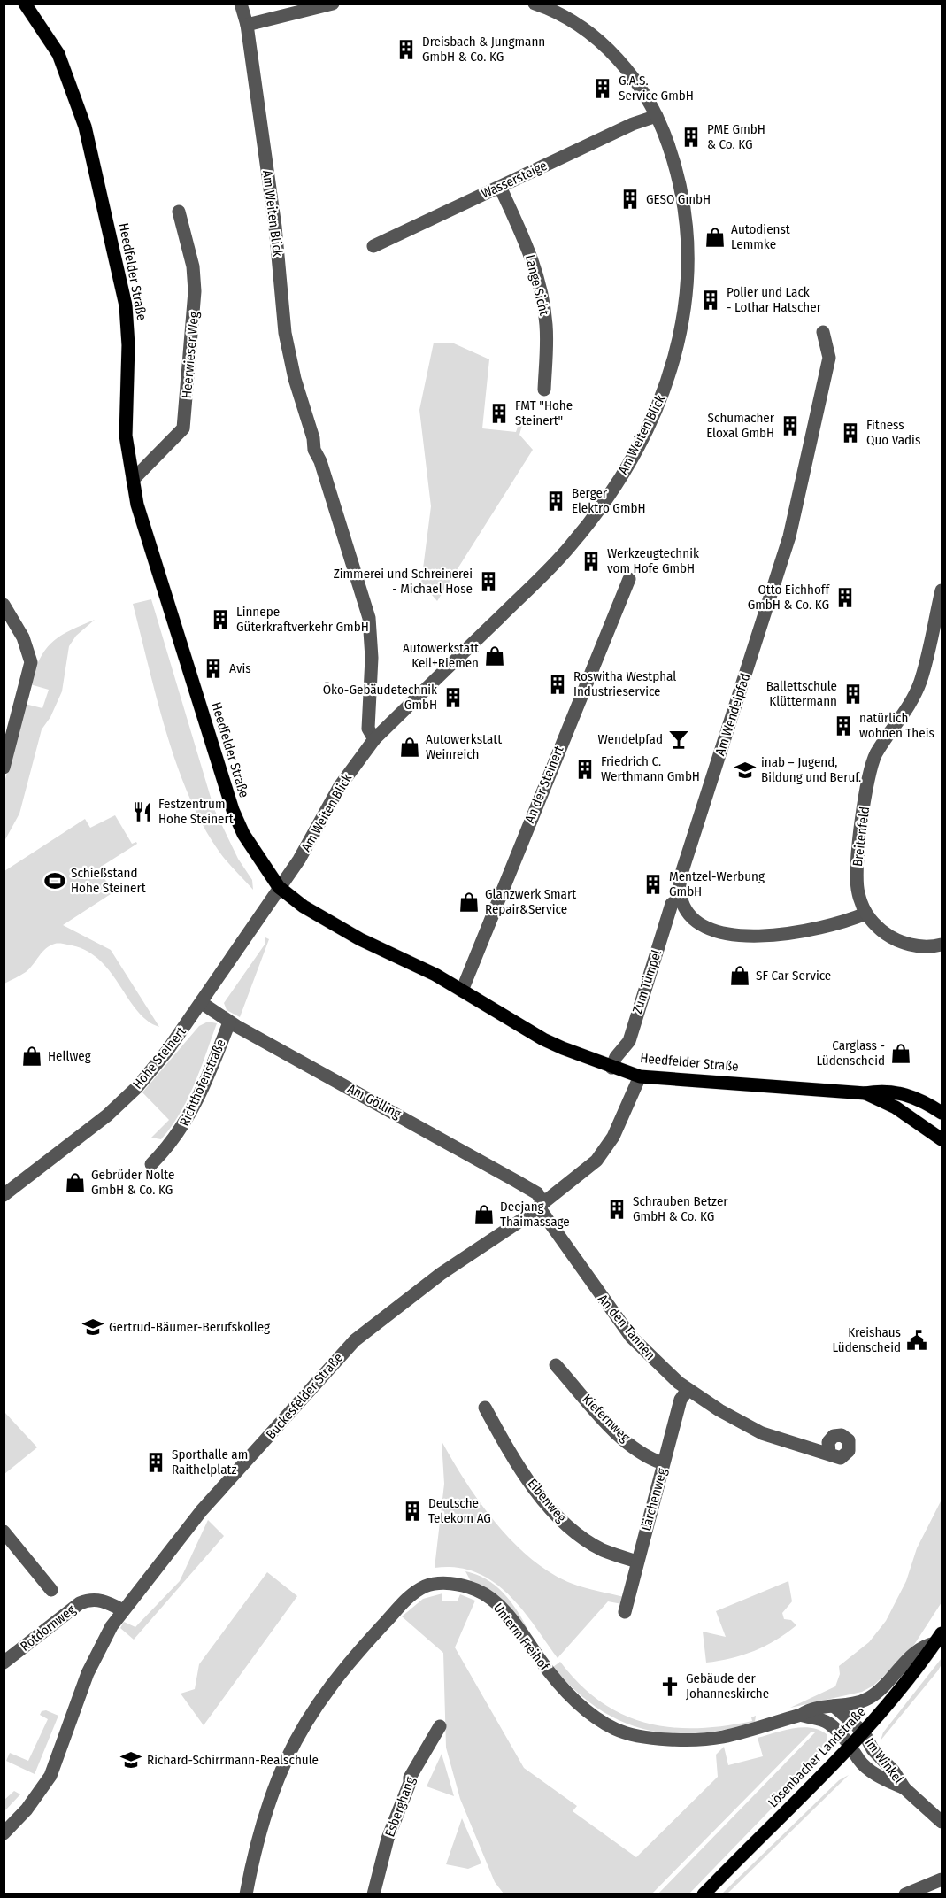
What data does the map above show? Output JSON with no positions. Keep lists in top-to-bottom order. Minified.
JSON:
{"streets":{"main road":["Heedfelder Straße","Lösenbacher Landstraße"],"street":["Wassersteige","Am Weiten Blick","Lange Sicht","Heerwieser Weg","Am Wendelpfad","An der Steinert","Breitenfeld","Zum Tümpel","Hohe Steinert","Richthofenstraße","Am Gölling","An den Tannen","Buckesfelder Straße","Kiefernweg","Lärchenweg","Eibenweg","Rotdornweg","Unterm Freihof","Im Winkel","Esberghang"]},"crossings":[["Wassersteige","Am Weiten Blick"],["Wassersteige","Lange Sicht"],["Am Weiten Blick","Heedfelder Straße"],["Am Weiten Blick","Hohe Steinert"],["Heedfelder Straße","Heerwieser Weg"],["Heedfelder Straße","An der Steinert"],["Heedfelder Straße","Zum Tümpel"],["Heedfelder Straße","Hohe Steinert"],["Heedfelder Straße","Buckesfelder Straße"],["Am Wendelpfad","Zum Tümpel"],["Hohe Steinert","Am Gölling"],["Richthofenstraße","Am Gölling"],["Am Gölling","An den Tannen"],["Am Gölling","Buckesfelder Straße"],["An den Tannen","Buckesfelder Straße"],["An den Tannen","Lärchenweg"],["Buckesfelder Straße","Rotdornweg"],["Kiefernweg","Lärchenweg"],["Lärchenweg","Eibenweg"],["Unterm Freihof","Lösenbacher Landstraße"],["Lösenbacher Landstraße","Im Winkel"]],"places":{"building":["Dreisbach & Jungmann GmbH & Co. KG","G.A.S. Service GmbH","PME GmbH & Co. KG","GESO GmbH","Polier und Lack - Lothar Hatscher","FMT \"Hohe Steinert\"","Schumacher Eloxal GmbH","Fitness Quo Vadis","Berger Elektro GmbH","Werkzeugtechnik vom Hofe GmbH","Zimmerei und Schreinerei - Michael Hose","Otto Eichhoff GmbH & Co. KG","Linnepe Güterkraftverkehr GmbH","Avis","Roswitha Westphal Industrieservice","Ballettschule Klüttermann","Öko-Gebäudetechnik GmbH","natürlich wohnen Theis","Friedrich C. Werthmann GmbH","Mentzel-Werbung GmbH","Schrauben Betzer GmbH & Co. KG","Sporthalle am Raithelplatz","Deutsche Telekom AG"],"shop":["Autodienst Lemmke","Autowerkstatt Keil+Riemen","Autowerkstatt Weinreich","Glanzwerk Smart Repair&Service","SF Car Service","Carglass - Lüdenscheid","Hellweg","Gebrüder Nolte GmbH & Co. KG","Deejang Thaimassage"],"bar":["Wendelpfad"],"school or university":["inab – Jugend, Bildung und Beruf.","Gertrud-Bäumer-Berufskolleg","Richard-Schirrmann-Realschule"],"restaurant":["Festzentrum Hohe Steinert"],"sports":["Schießstand Hohe Steinert"],"public building":["Kreishaus Lüdenscheid"],"church":["Gebäude der Johanneskirche"]}}
